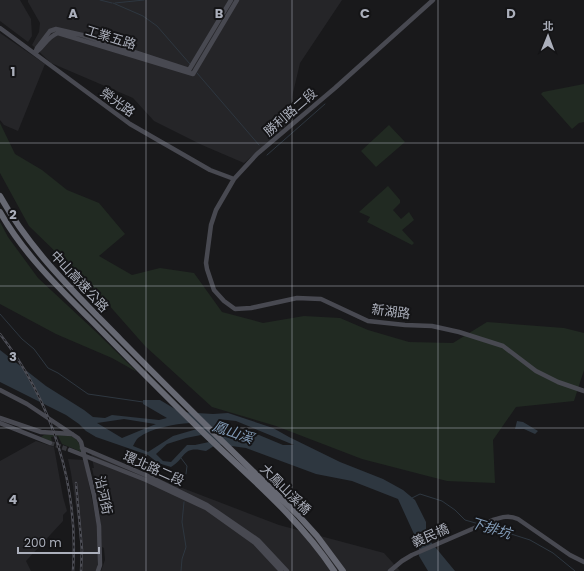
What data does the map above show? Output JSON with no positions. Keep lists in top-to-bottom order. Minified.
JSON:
{"streets":{"highway":["中山高速公路","大鳳山溪橋"],"street":["工業五路","榮光路","勝利路二段","新湖路","環北路二段","沿河街","義民橋"]},"crossings":[["工業五路","榮光路"],["榮光路","勝利路二段"],["勝利路二段","新湖路"],["中山高速公路","大鳳山溪橋"],["環北路二段","沿河街"]],"water":["鳳山溪","下排坑"],"scale_bar":"200 m","north":"top","grid":{"columns":["A","B","C","D"],"rows":["1","2","3","4"]}}
